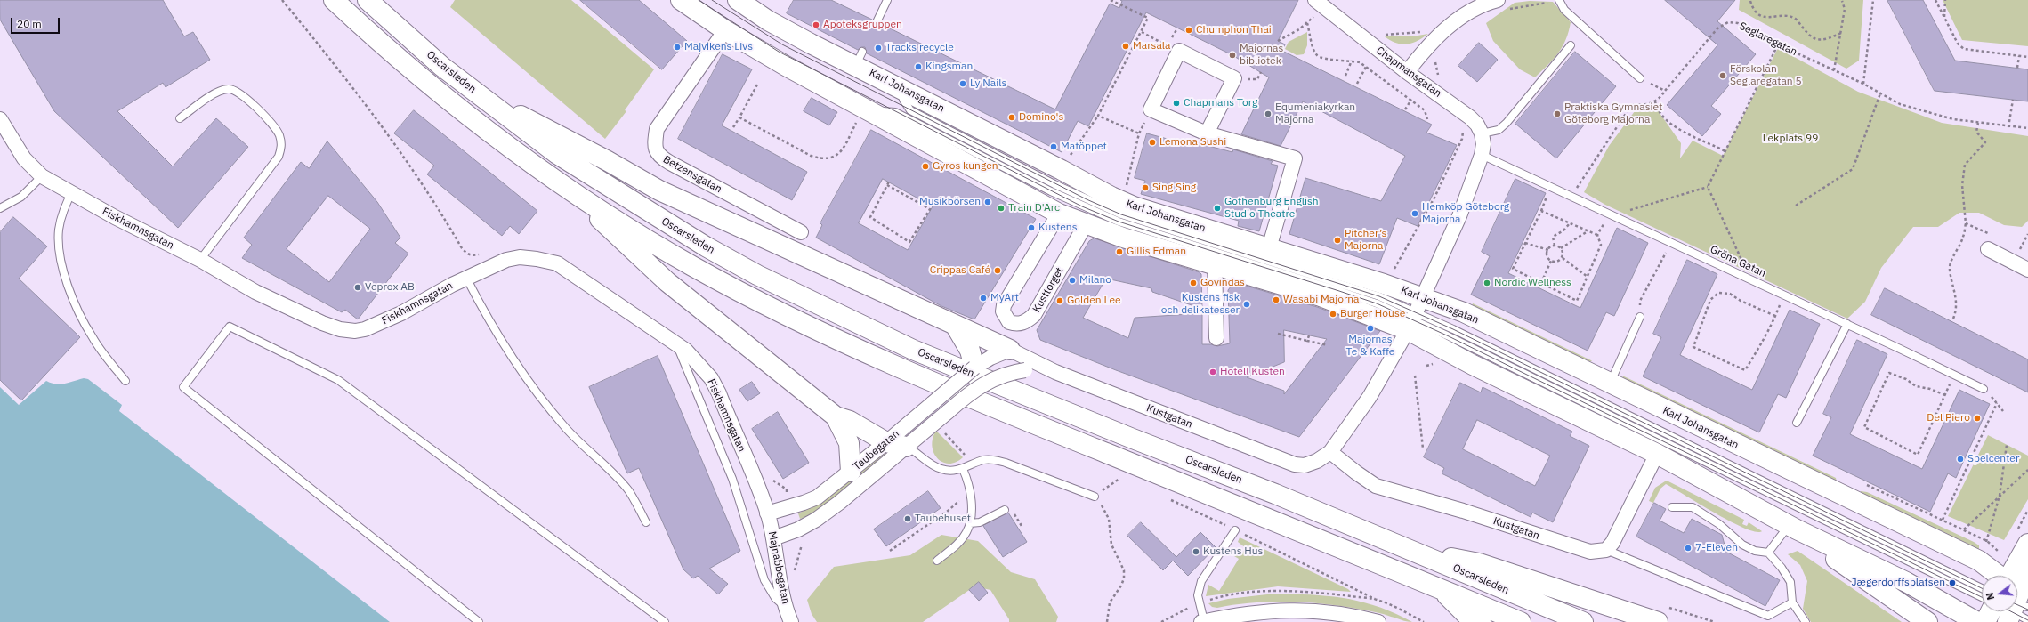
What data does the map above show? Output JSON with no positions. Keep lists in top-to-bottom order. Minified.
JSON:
{"streets":{"main road":["Oscarsleden","Karl Johansgatan"],"street":["Chapmansgatan","Betzensgatan","Fiskhamnsgatan","Kusttorget","Kustgatan","Taubegatan","Majnabbegatan"],"lane":["Gröna Gatan"],"path":["Seglaregatan"]},"crossings":[["Karl Johansgatan","Betzensgatan"],["Karl Johansgatan","Kusttorget"],["Karl Johansgatan","Kustgatan"],["Fiskhamnsgatan","Taubegatan"],["Fiskhamnsgatan","Majnabbegatan"],["Gröna Gatan","Kustgatan"],["Kustgatan","Taubegatan"],["Taubegatan","Majnabbegatan"]],"parks":["Lekplats 99"],"places":["Apoteksgruppen","Chumphon Thai","Marsala","Majvikens Livs","Tracks recycle","Majornas bibliotek","Kingsman","Förskolan Seglaregatan 5","Ly Nails","Chapmans Torg","Equmeniakyrkan Majorna","Praktiska Gymnasiet Göteborg Majorna","Domino's","Lemona Sushi","Matöppet","Gyros kungen","Sing Sing","Musikbörsen","Train D'Arc","Gothenburg English Studio Theatre","Hemköp Göteborg Majorna","Kustens","Pitcher’s Majorna","Gillis Edman","Crippas Café","Milano","Govindas","Nordic Wellness","Veprox AB","MyArt","Wasabi Majorna","Golden Lee","Kustens fisk och delikatesser","Burger House","Majornas Te & Kaffe","Hotell Kusten","Del Piero","Spelcenter","Taubehuset","7-Eleven","Kustens Hus","Jægerdorffsplatsen"],"scale_bar":"20 m","north":"left"}
